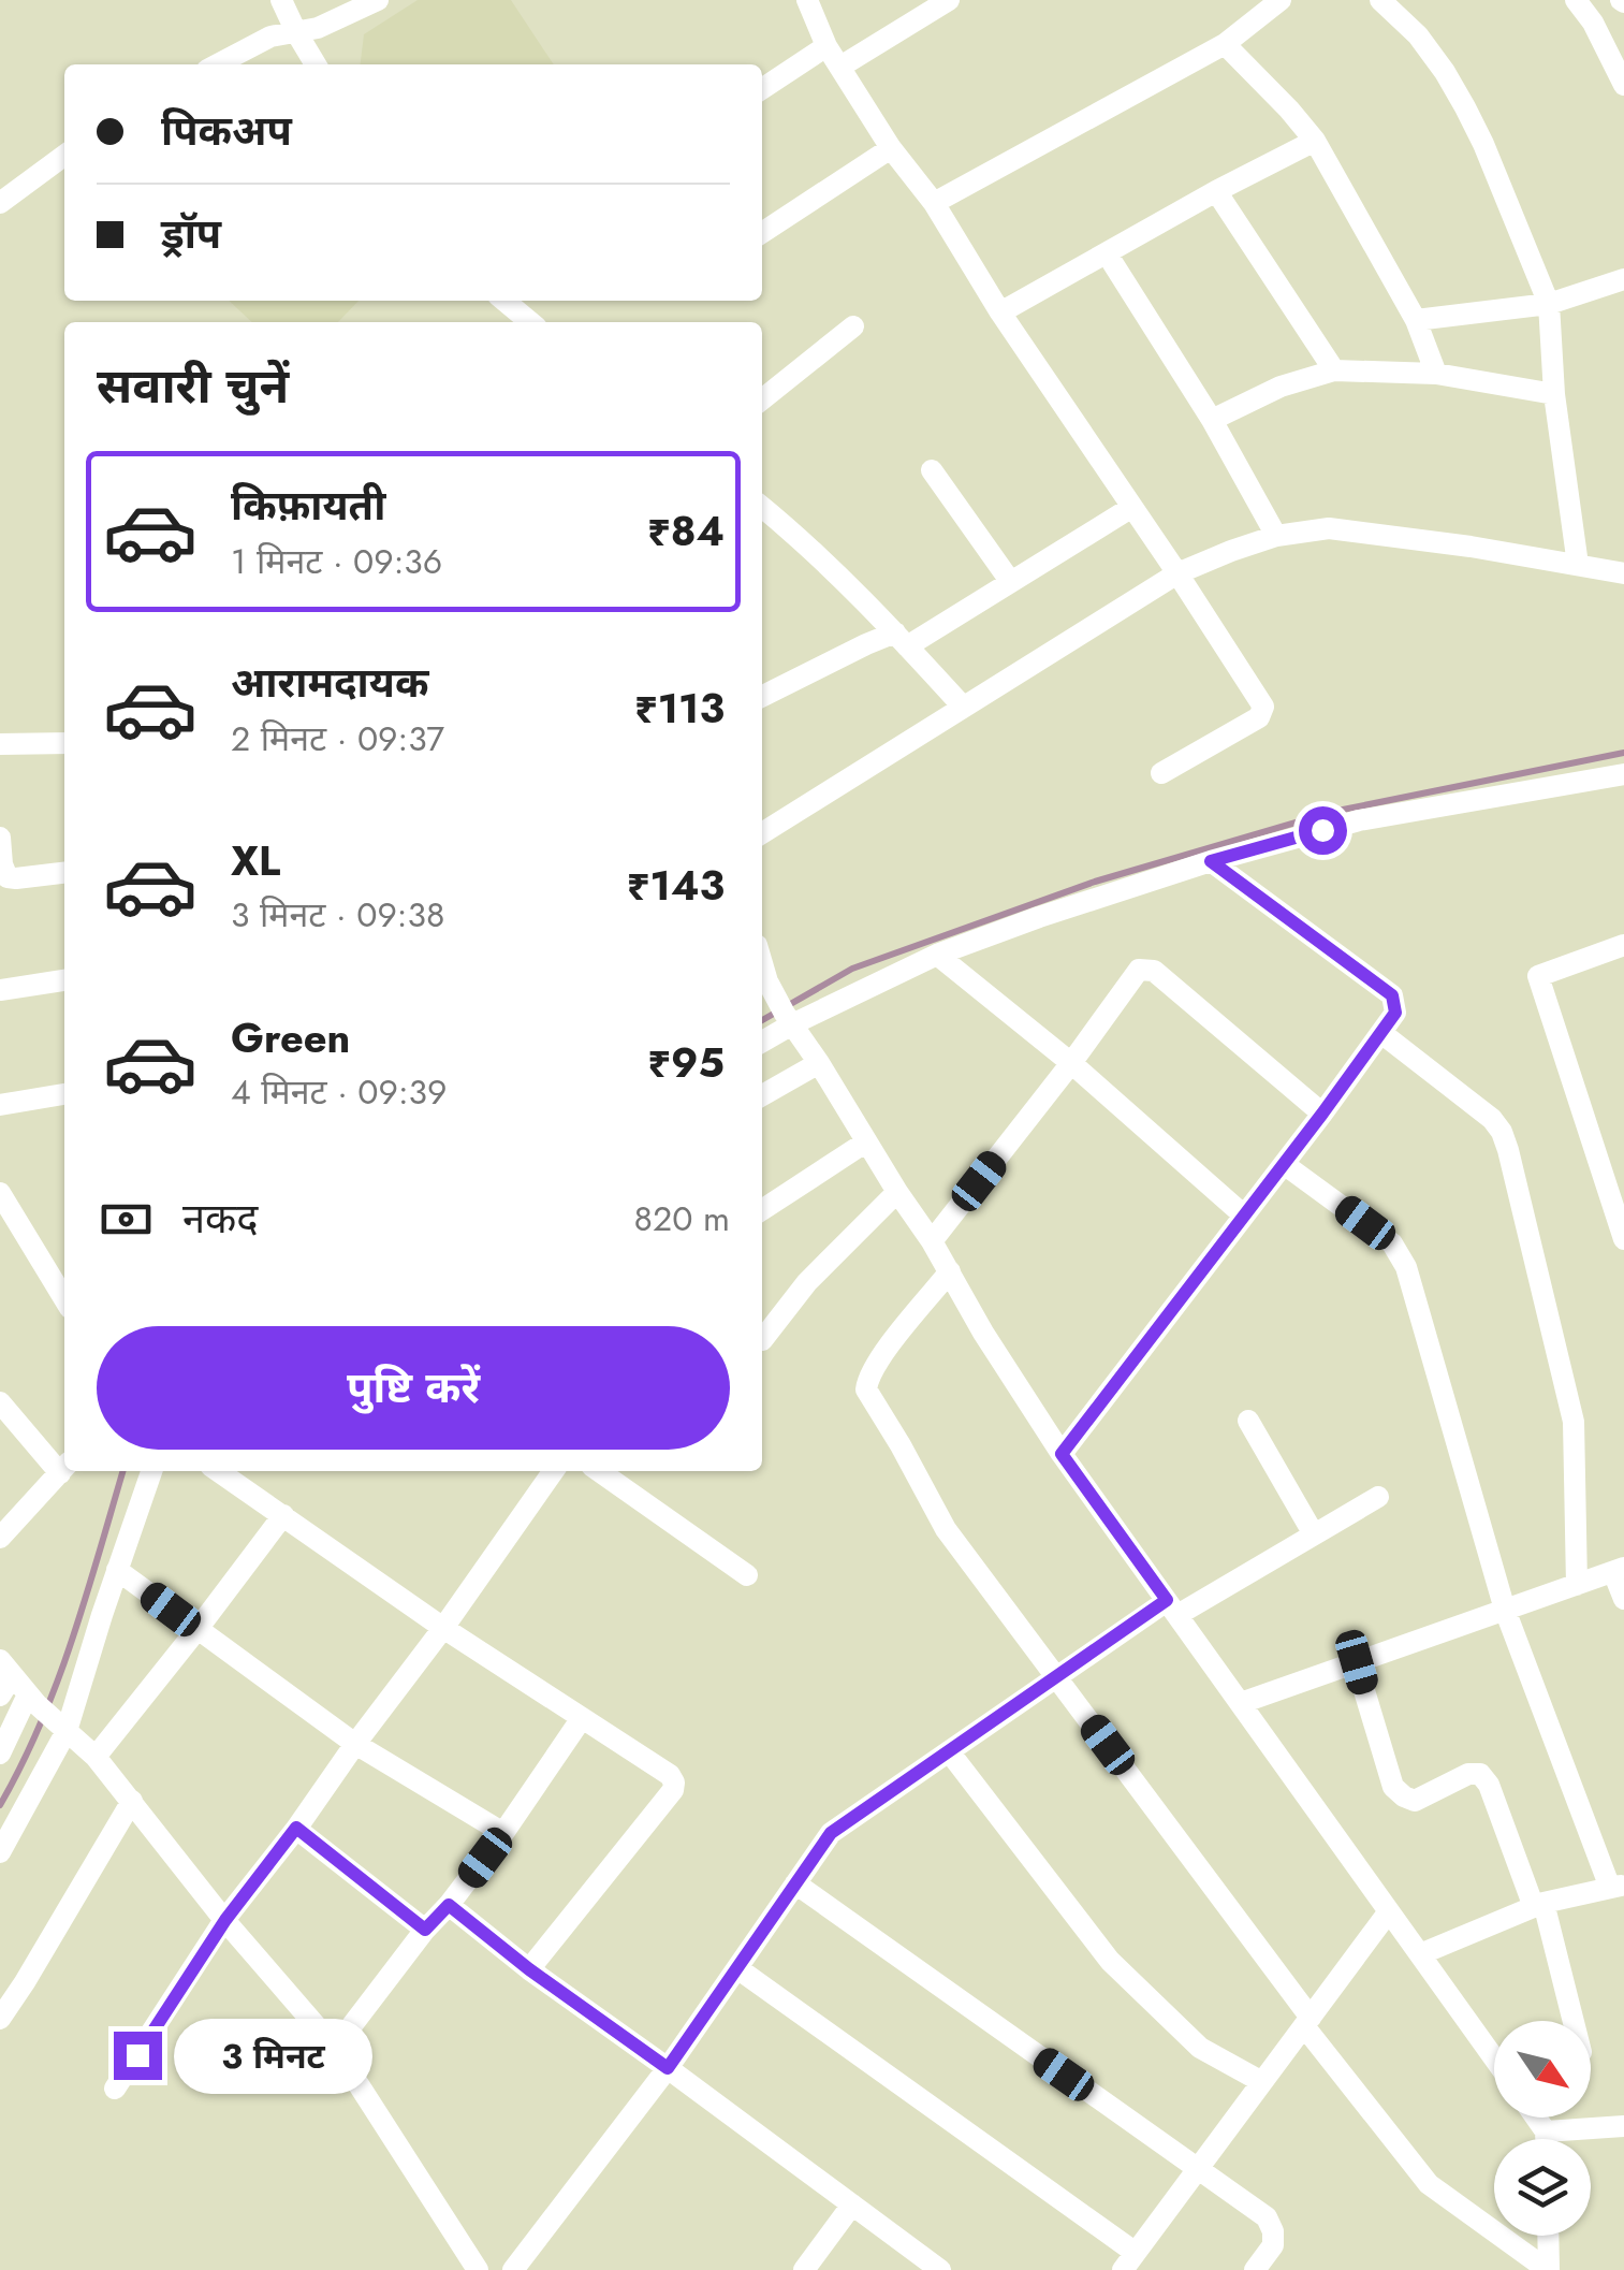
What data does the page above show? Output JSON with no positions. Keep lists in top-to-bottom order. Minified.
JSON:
{"north":"bottom right","page":{"banner":["पिकअप","ड्रॉप"],"heading":"सवारी चुनें","list":[{"name":"किफ़ायती","note":"1 मिनट · 09:36","value":"₹84"},{"name":"आरामदायक","note":"2 मिनट · 09:37","value":"₹113"},{"name":"XL","note":"3 मिनट · 09:38","value":"₹143"},{"name":"Green","note":"4 मिनट · 09:39","value":"₹95"}],"pay":["नकद","820 m"],"buttons":"पुष्टि करें","bubble":"3 मिनट"}}
